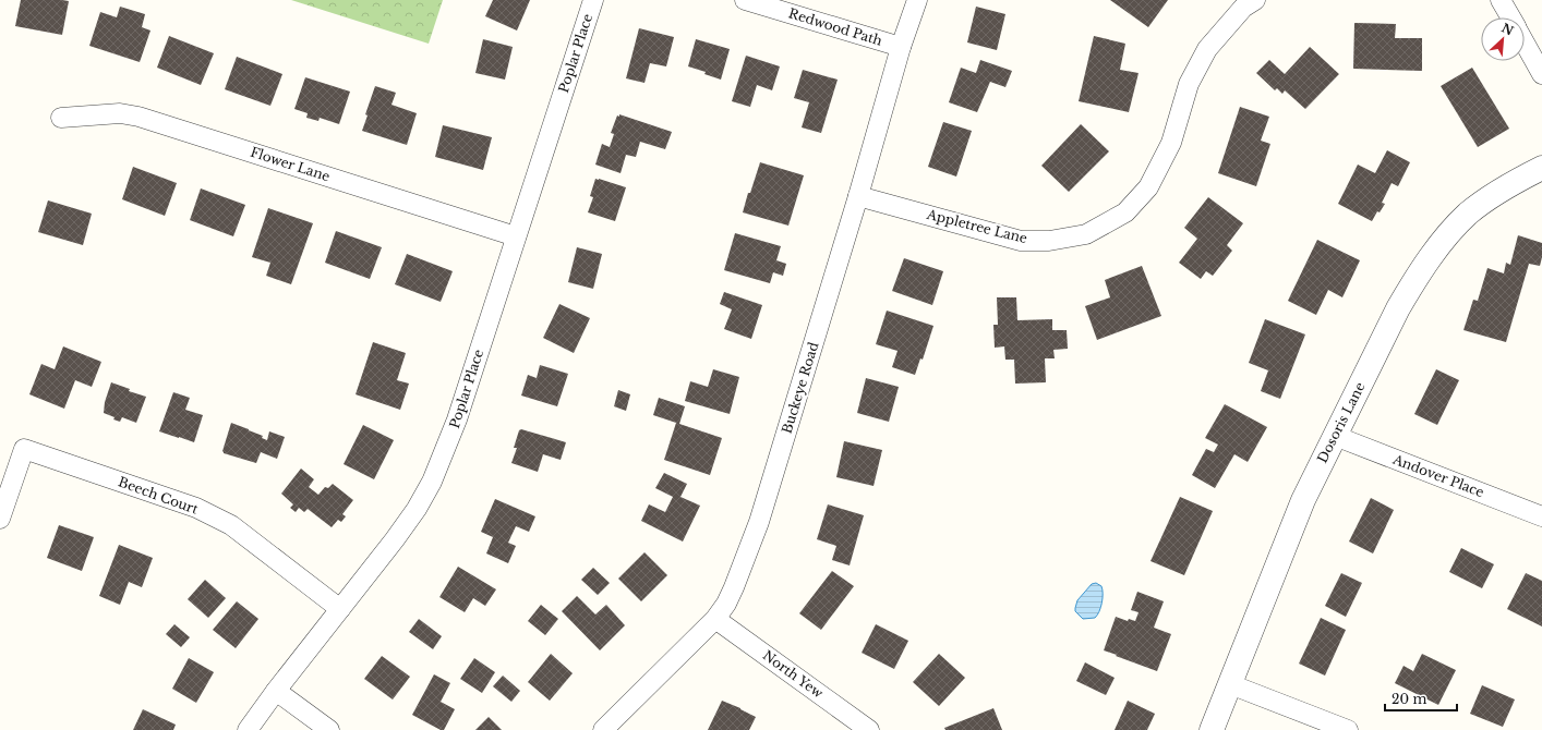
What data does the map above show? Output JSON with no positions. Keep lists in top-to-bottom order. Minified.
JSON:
{"streets":{"street":["Redwood Path","Poplar Place","Flower Lane","Appletree Lane","Buckeye Road","Dosoris Lane","Andover Place","Beech Court","North Yew"]},"crossings":[["Redwood Path","Buckeye Road"],["Poplar Place","Flower Lane"],["Poplar Place","Beech Court"],["Appletree Lane","Buckeye Road"],["Buckeye Road","North Yew"],["Dosoris Lane","Andover Place"]],"scale_bar":"20 m","north":"top right"}
